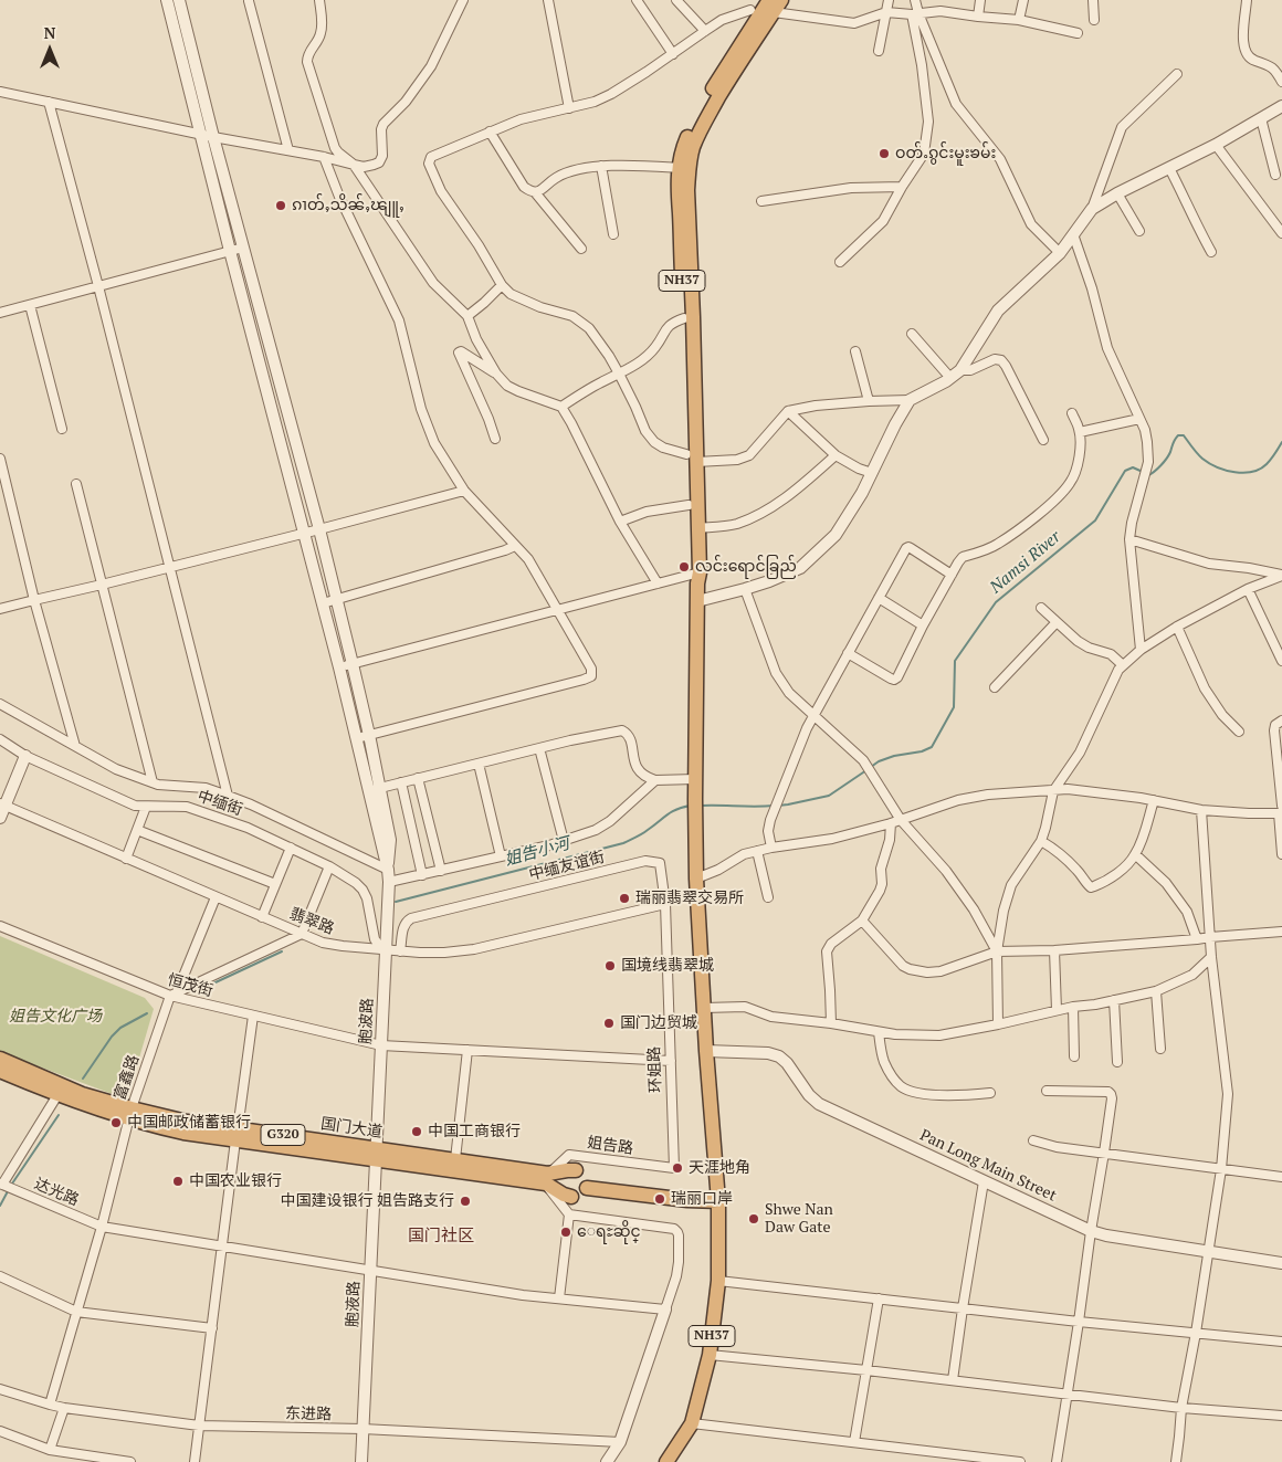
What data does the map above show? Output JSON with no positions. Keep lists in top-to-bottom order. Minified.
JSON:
{"streets":{"highway":["NH37","国门大道","G320"],"street":["中缅街","中缅友谊街","翡翠路","恒茂街","胞波路","环姐路","富鑫路","姐告路","Pan Long Main Street","达光路","胞液路","东进路"]},"crossings":[["NH37","Pan Long Main Street"],["中缅街","翡翠路"],["中缅街","胞波路"],["中缅友谊街","翡翠路"],["中缅友谊街","环姐路"],["翡翠路","胞波路"],["翡翠路","环姐路"],["翡翠路","富鑫路"],["恒茂街","胞波路"],["恒茂街","环姐路"],["恒茂街","富鑫路"],["胞波路","国门大道"],["胞波路","胞液路"],["环姐路","姐告路"],["富鑫路","国门大道"],["富鑫路","达光路"],["富鑫路","东进路"],["国门大道","姐告路"],["国门大道","胞液路"],["达光路","胞液路"],["胞液路","东进路"]],"districts":["国门社区"],"water":["Namsi River","姐告小河"],"parks":["姐告文化广场"],"places":["ဝတ်ႉၵွင်းမူးၶမ်း","ၵၢတ်ႇသိၼ်ႇၽျူႇ","လင်းရောင်ခြည်","瑞丽翡翠交易所","国境线翡翠城","国门边贸城","中国邮政储蓄银行","中国工商银行","天涯地角","中国农业银行","瑞丽口岸","中国建设银行 姐告路支行","Shwe Nan Daw Gate","ေရႊဆိုင္"],"north":"top"}
